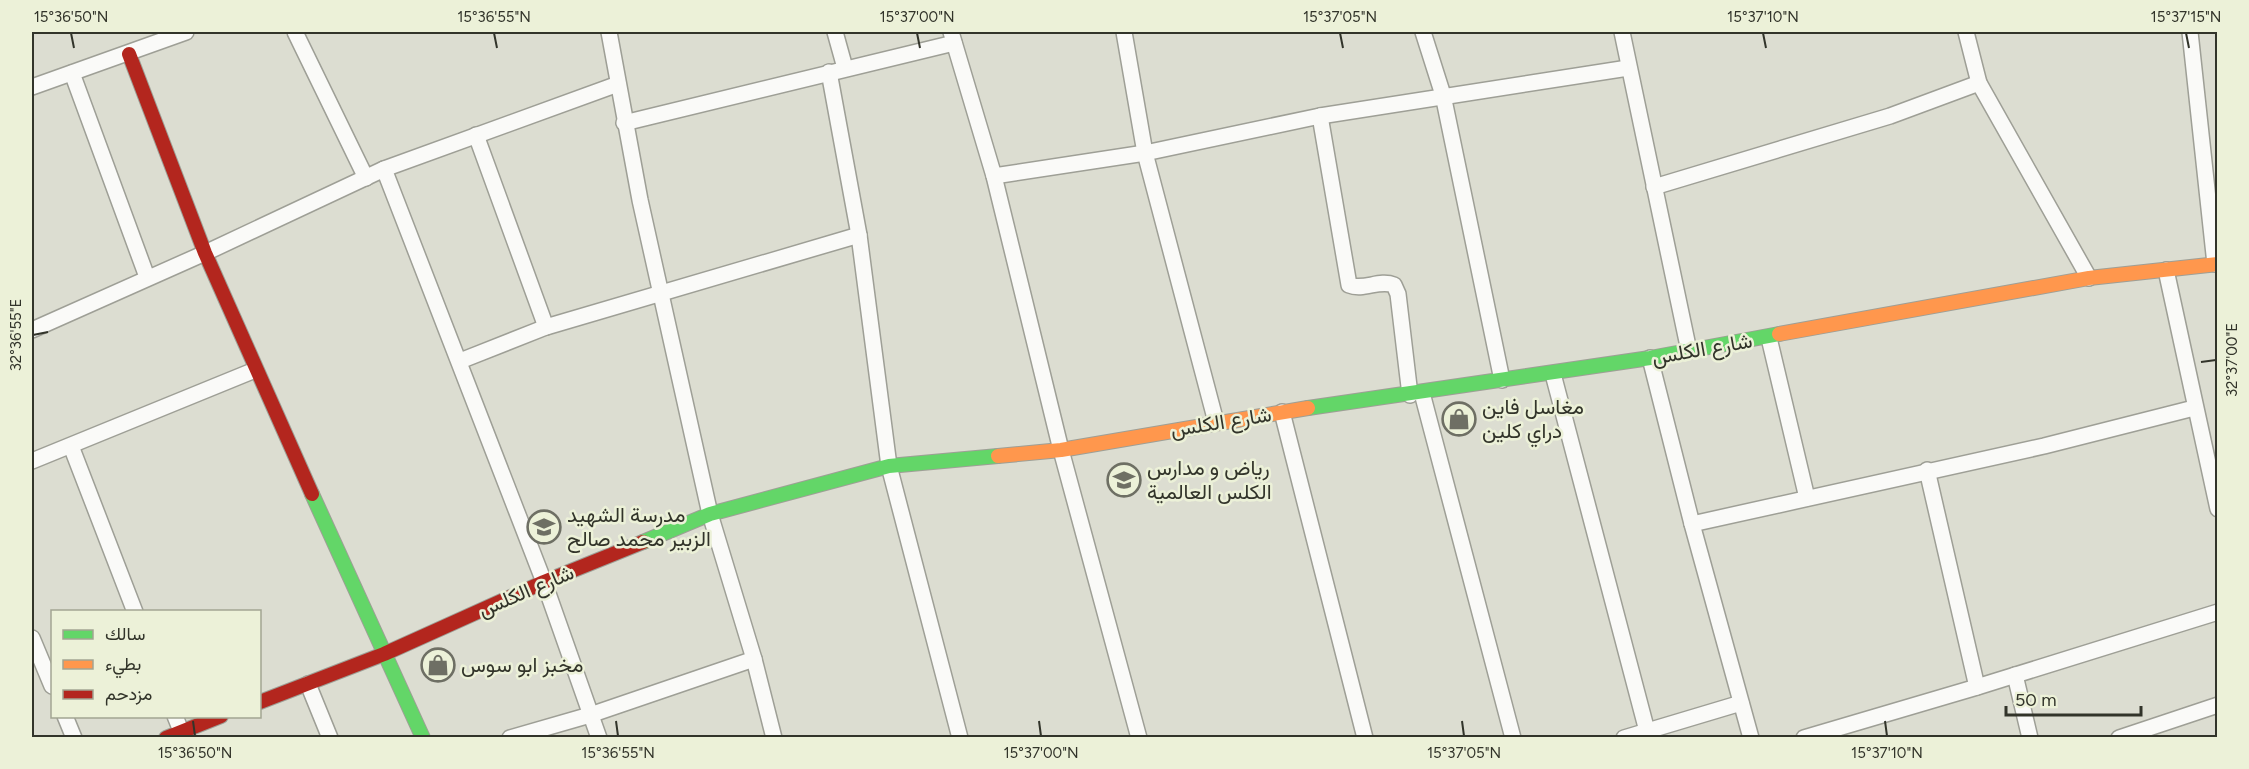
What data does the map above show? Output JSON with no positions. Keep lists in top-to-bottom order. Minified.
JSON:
{"streets":{"street":["شارع الكلس"]},"places":{"shop":["مغاسل فاين دراي كلين","مخبز ابو سوس"],"school or university":["رياض و مدارس الكلس العالمية","مدرسة الشهيد الزبير محمد صالح"]},"legend":["سالك","بطيء","مزدحم"],"scale_bar":"50 m","coordinates":["15°36'50\"N","15°36'55\"N","15°37'00\"N","15°37'05\"N","15°37'10\"N","15°37'15\"N","32°36'55\"E","32°37'00\"E"]}
